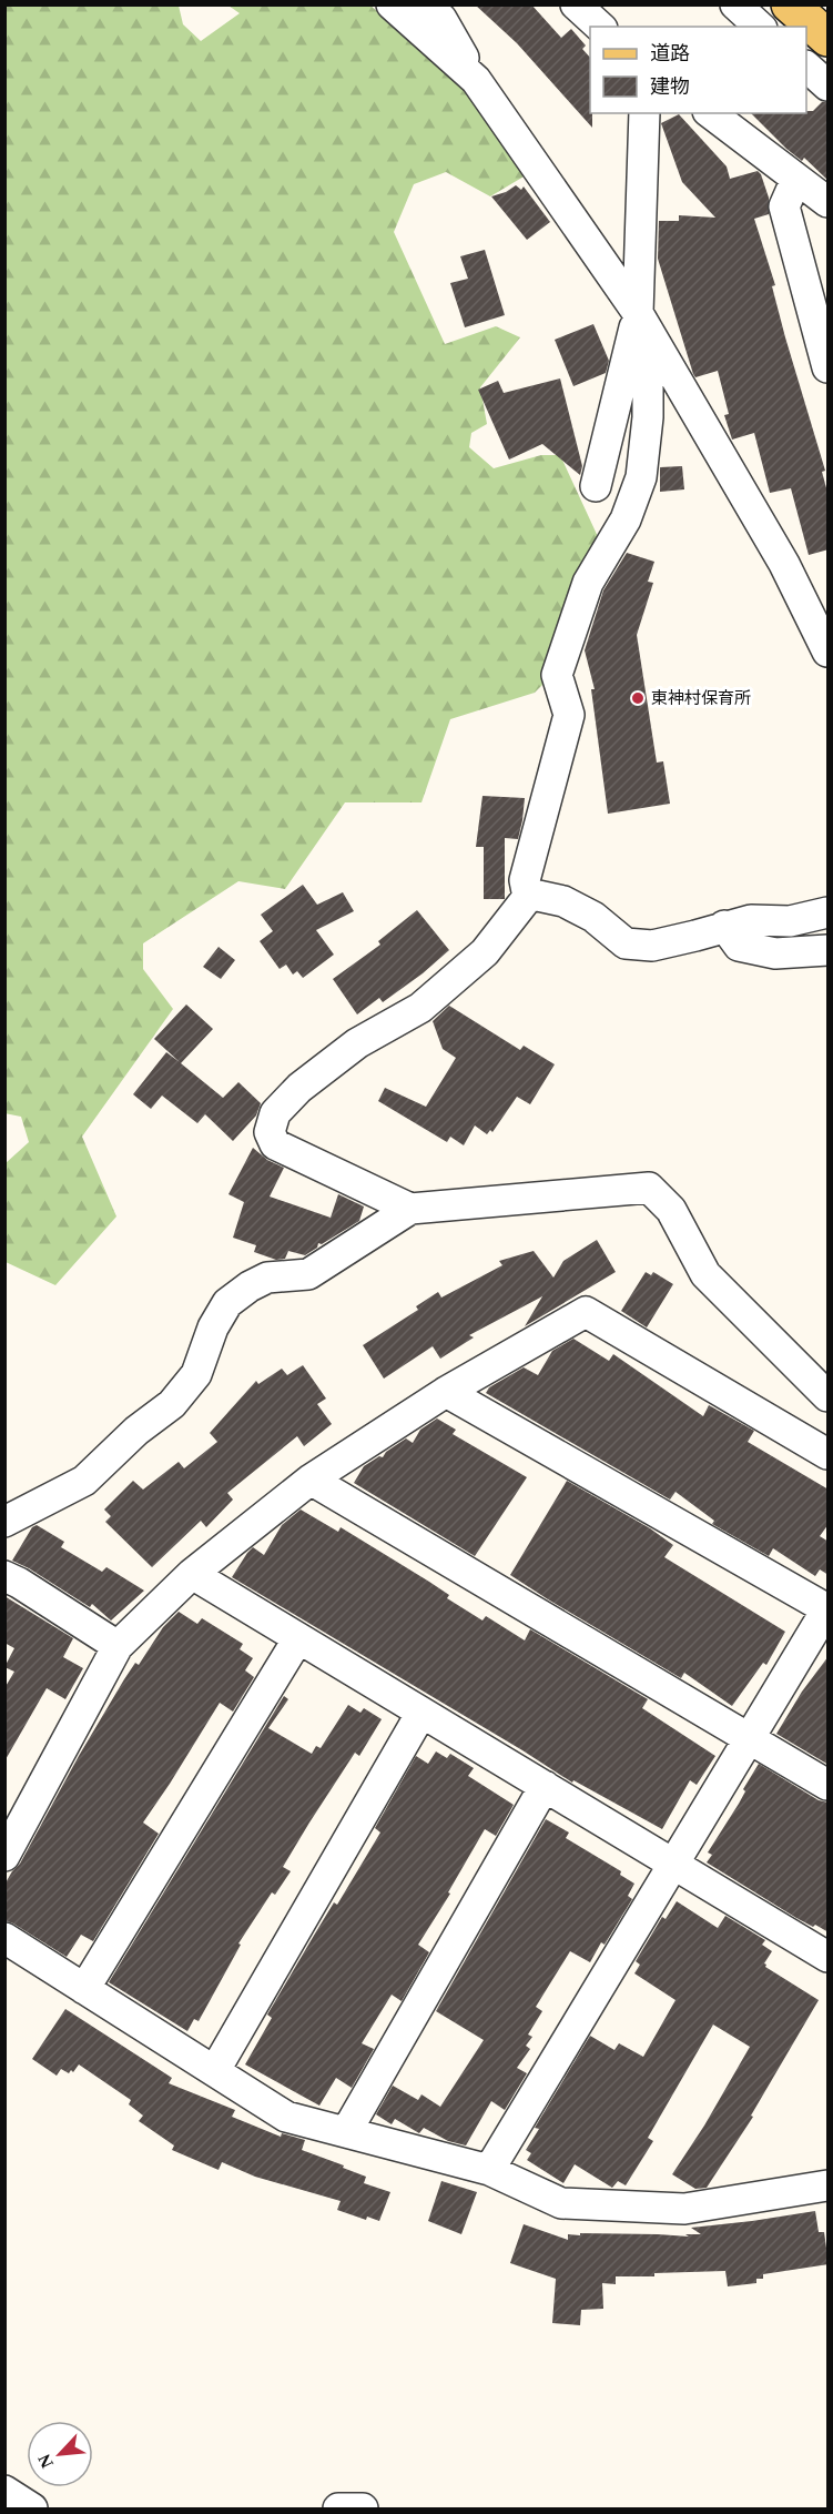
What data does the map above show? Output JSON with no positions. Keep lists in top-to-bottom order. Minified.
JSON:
{"places":["東神村保育所"],"legend":["道路","建物"],"north":"bottom left"}
